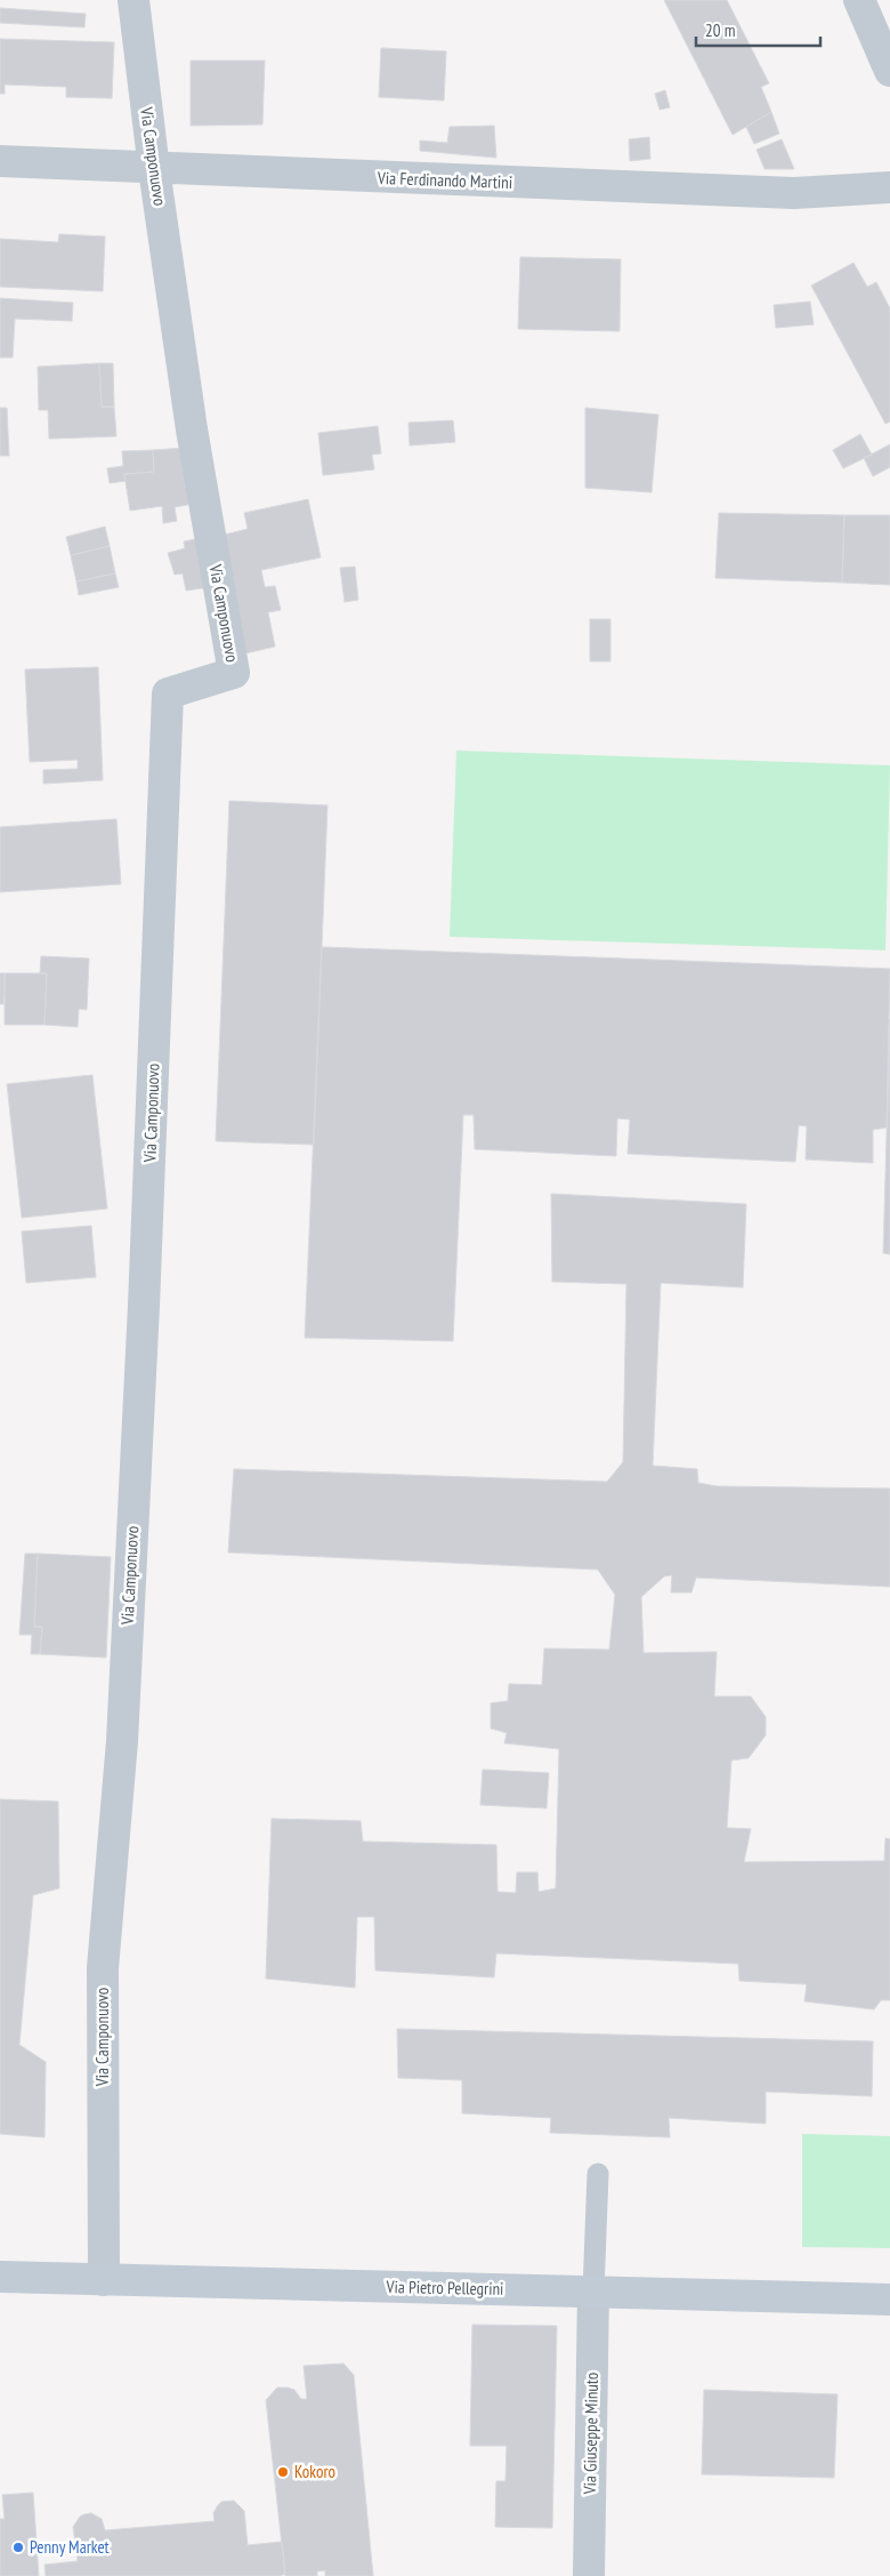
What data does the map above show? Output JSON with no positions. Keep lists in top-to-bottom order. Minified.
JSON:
{"streets":{"main road":["Via Pietro Pellegrini"],"street":["Via Camponuovo","Via Ferdinando Martini","Via Giuseppe Minuto"]},"crossings":[["Via Camponuovo","Via Ferdinando Martini"],["Via Camponuovo","Via Pietro Pellegrini"],["Via Pietro Pellegrini","Via Giuseppe Minuto"]],"places":["Kokoro","Penny Market"],"scale_bar":"20 m"}
